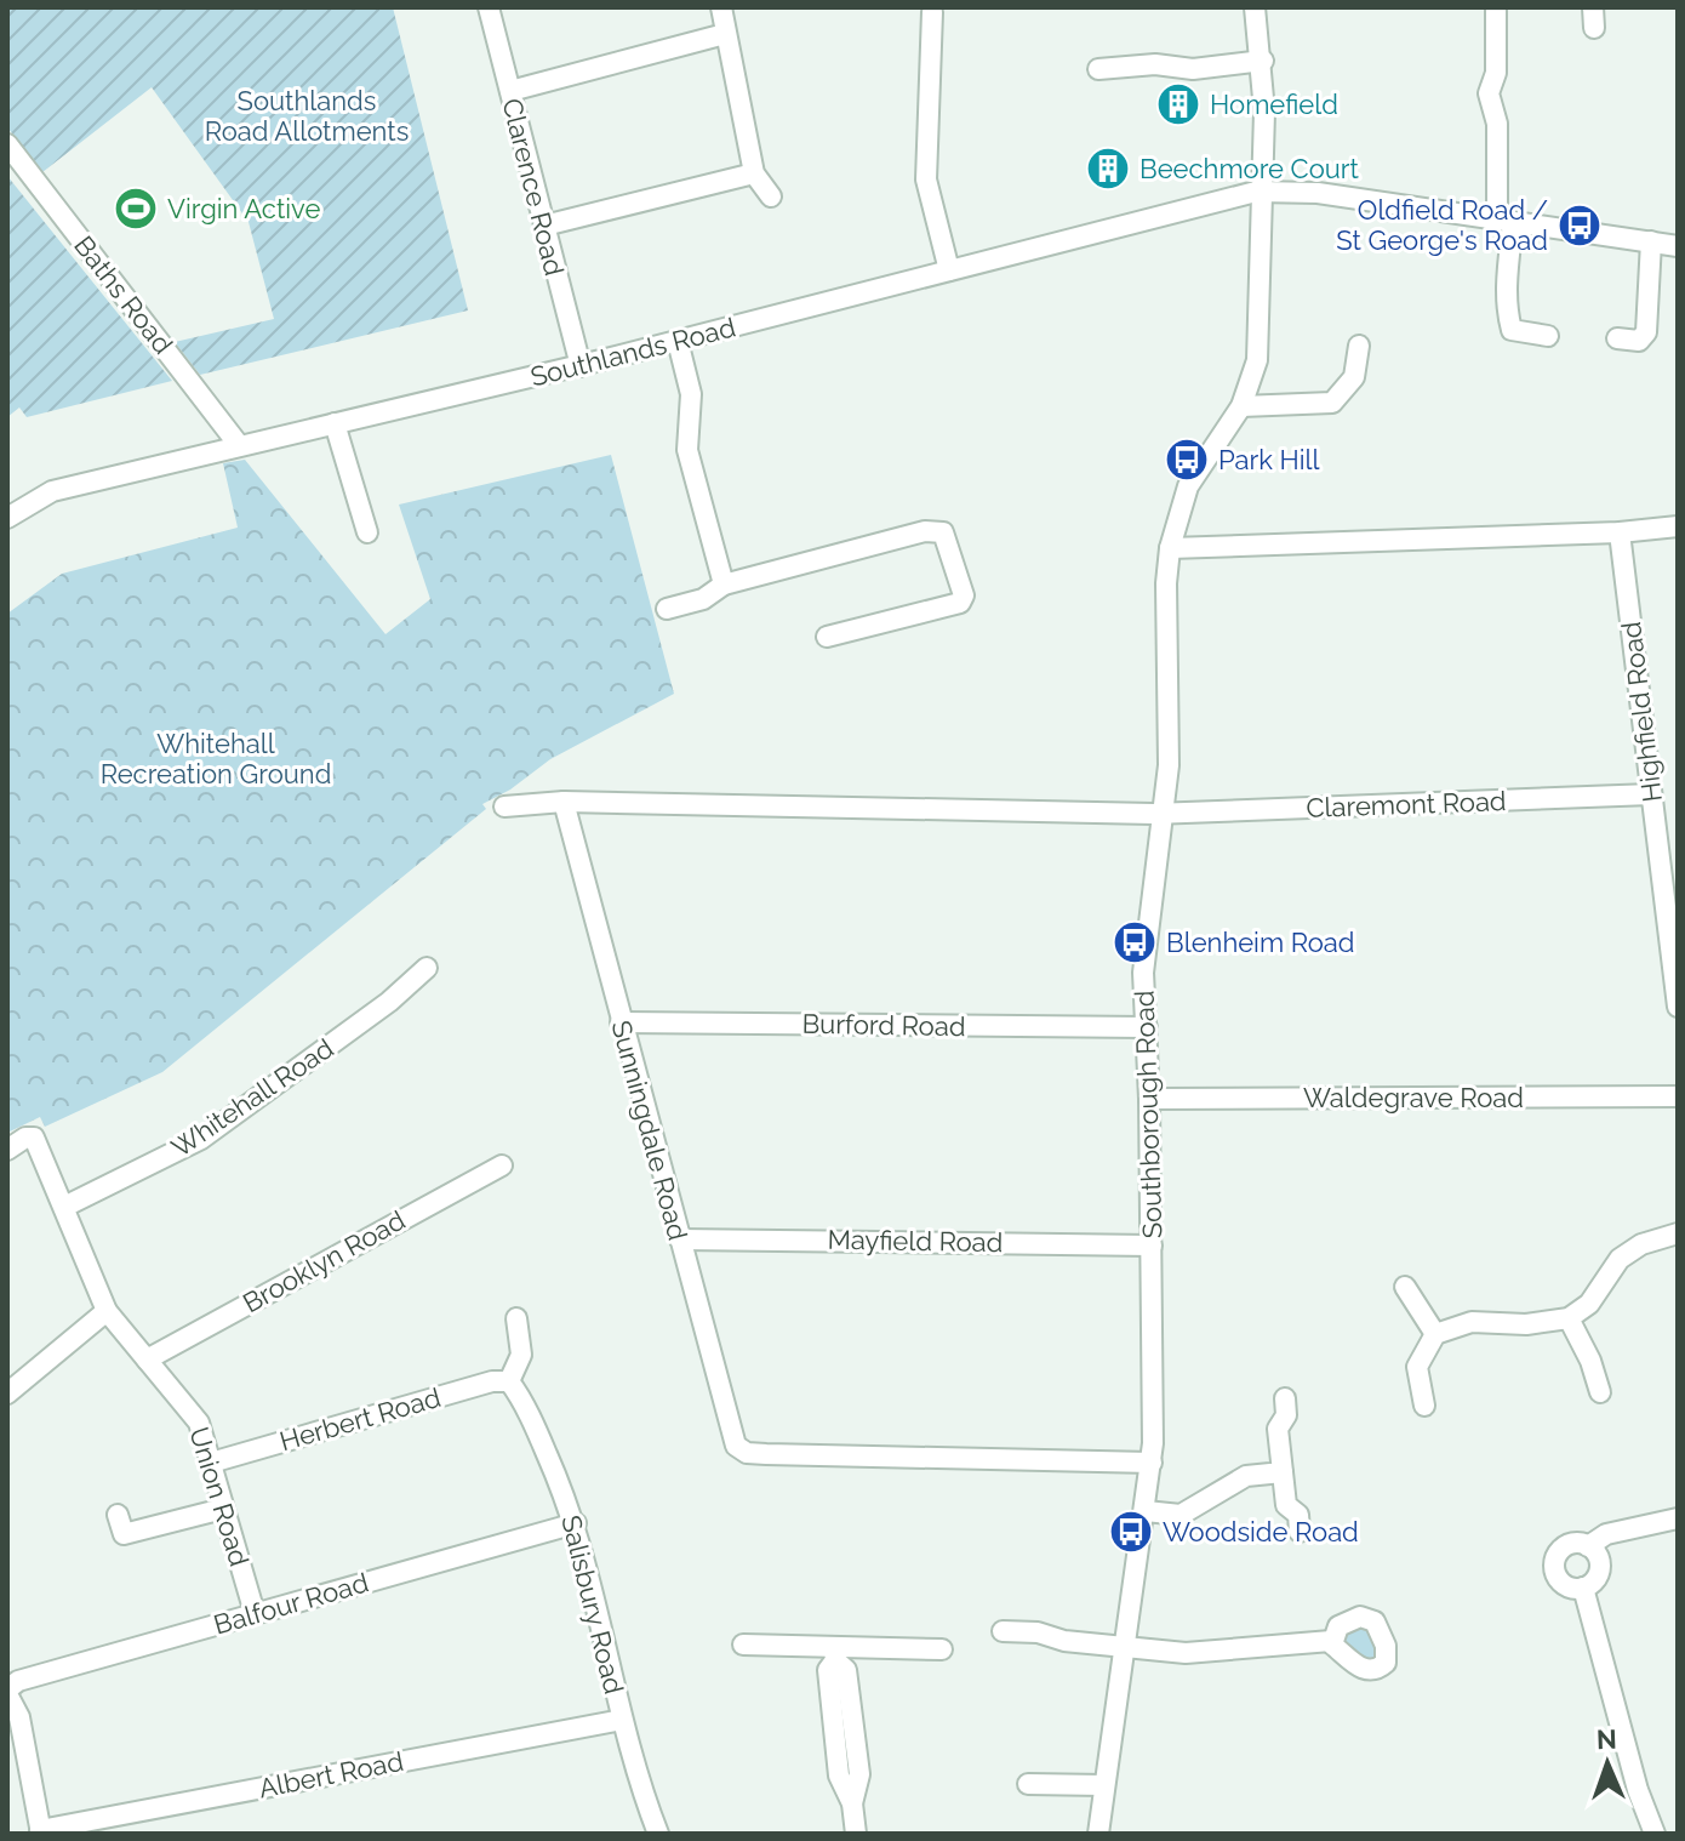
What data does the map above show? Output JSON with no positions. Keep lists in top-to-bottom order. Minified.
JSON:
{"streets":{"street":["Clarence Road","Baths Road","Southlands Road","Highfield Road","Claremont Road","Burford Road","Whitehall Road","Waldegrave Road","Southborough Road","Sunningdale Road","Mayfield Road","Brooklyn Road","Herbert Road","Union Road","Balfour Road","Salisbury Road","Albert Road"]},"crossings":[["Clarence Road","Southlands Road"],["Baths Road","Southlands Road"],["Southlands Road","Southborough Road"],["Highfield Road","Claremont Road"],["Claremont Road","Southborough Road"],["Burford Road","Southborough Road"],["Burford Road","Sunningdale Road"],["Whitehall Road","Union Road"],["Waldegrave Road","Southborough Road"],["Southborough Road","Sunningdale Road"],["Southborough Road","Mayfield Road"],["Sunningdale Road","Mayfield Road"],["Brooklyn Road","Union Road"],["Herbert Road","Union Road"],["Herbert Road","Salisbury Road"],["Union Road","Balfour Road"],["Balfour Road","Salisbury Road"],["Salisbury Road","Albert Road"]],"parks":["Southlands Road Allotments","Whitehall Recreation Ground"],"places":{"building":["Homefield","Beechmore Court"],"sports":["Virgin Active"],"bus stop":["Oldfield Road / St George's Road","Park Hill","Blenheim Road","Woodside Road"]},"north":"top"}
